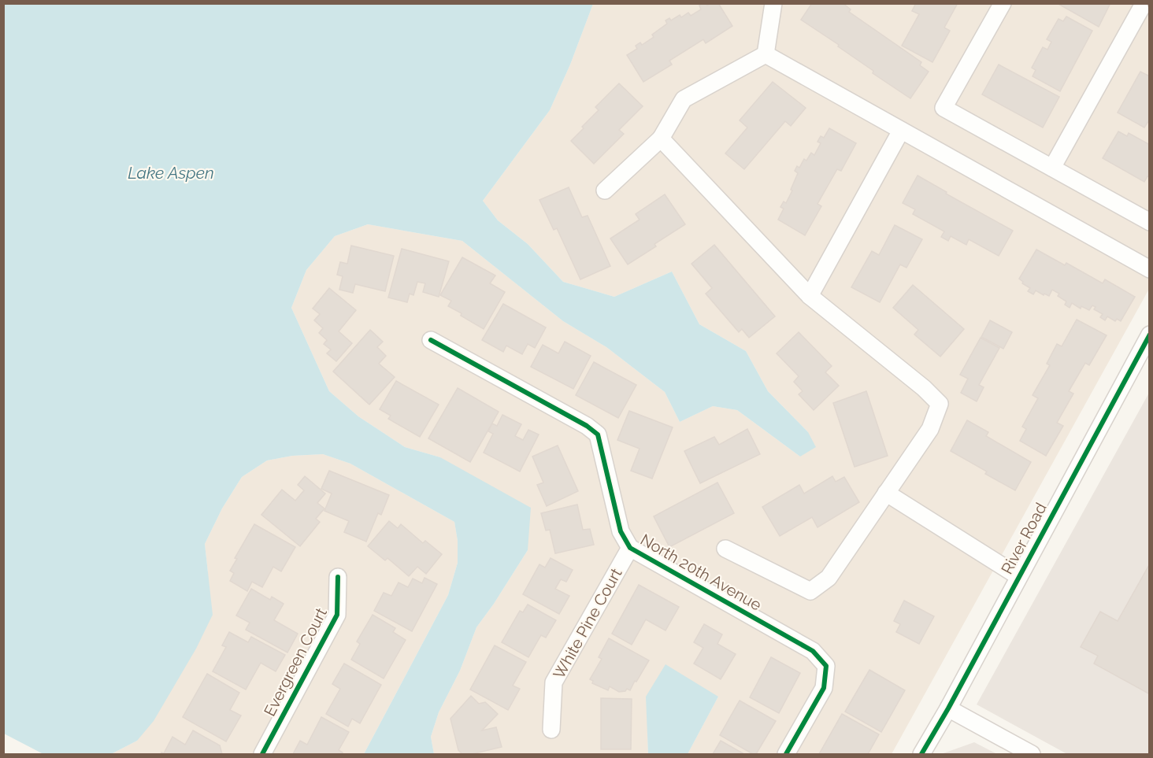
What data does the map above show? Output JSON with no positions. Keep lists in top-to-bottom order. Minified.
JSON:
{"streets":{"street":["River Road","North 20th Avenue","White Pine Court","Evergreen Court"]},"crossings":[["North 20th Avenue","White Pine Court"]],"water":["Lake Aspen"]}
